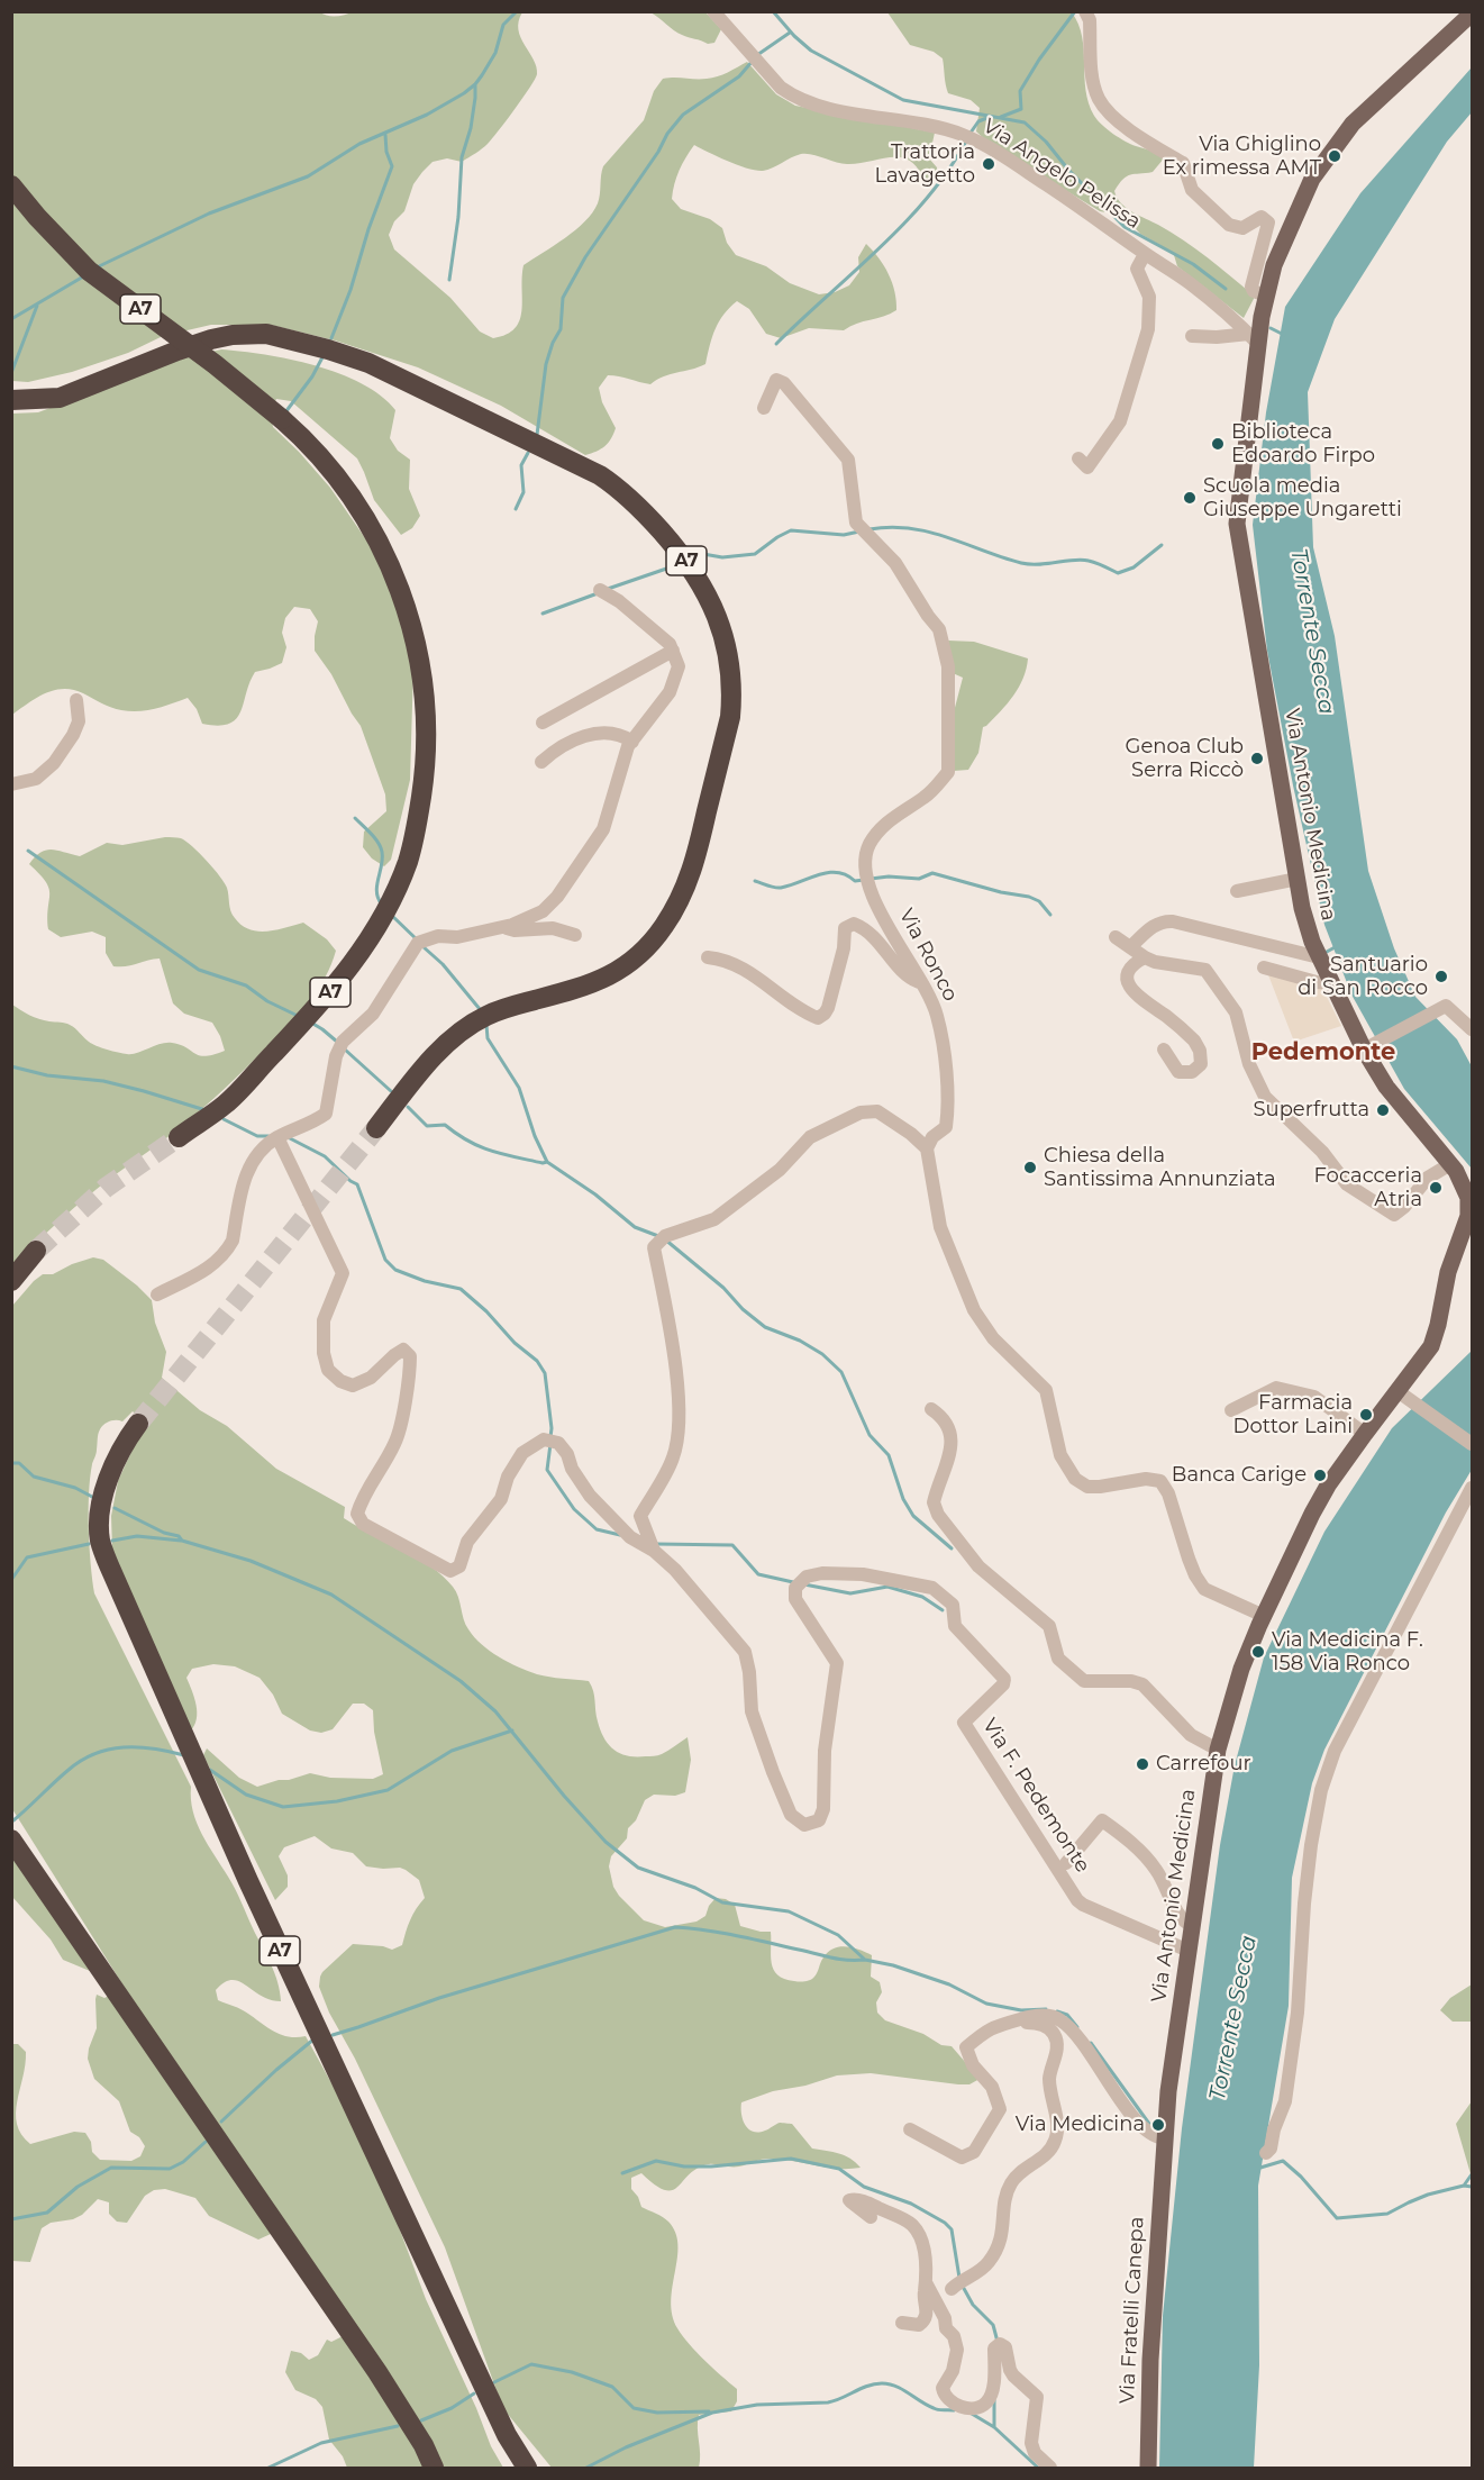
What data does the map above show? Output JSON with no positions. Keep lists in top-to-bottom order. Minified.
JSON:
{"streets":{"highway":["A7"],"main road":["Via Antonio Medicina","Via Fratelli Canepa"],"street":["Via Angelo Pelissa","Via Ronco","Via F. Pedemonte"]},"crossings":[["Via Angelo Pelissa","Via Antonio Medicina"],["Via Antonio Medicina","Via F. Pedemonte"],["Via Antonio Medicina","Via Fratelli Canepa"]],"districts":["Pedemonte"],"water":["Torrente Secca"],"places":["Via Ghiglino Ex rimessa AMT","Trattoria Lavagetto","Biblioteca Edoardo Firpo","Scuola media Giuseppe Ungaretti","Genoa Club Serra Riccò","Santuario di San Rocco","Superfrutta","Chiesa della Santissima Annunziata","Focacceria Atria","Farmacia Dottor Laini","Banca Carige","Via Medicina F. 158 Via Ronco","Carrefour","Via Medicina"]}
